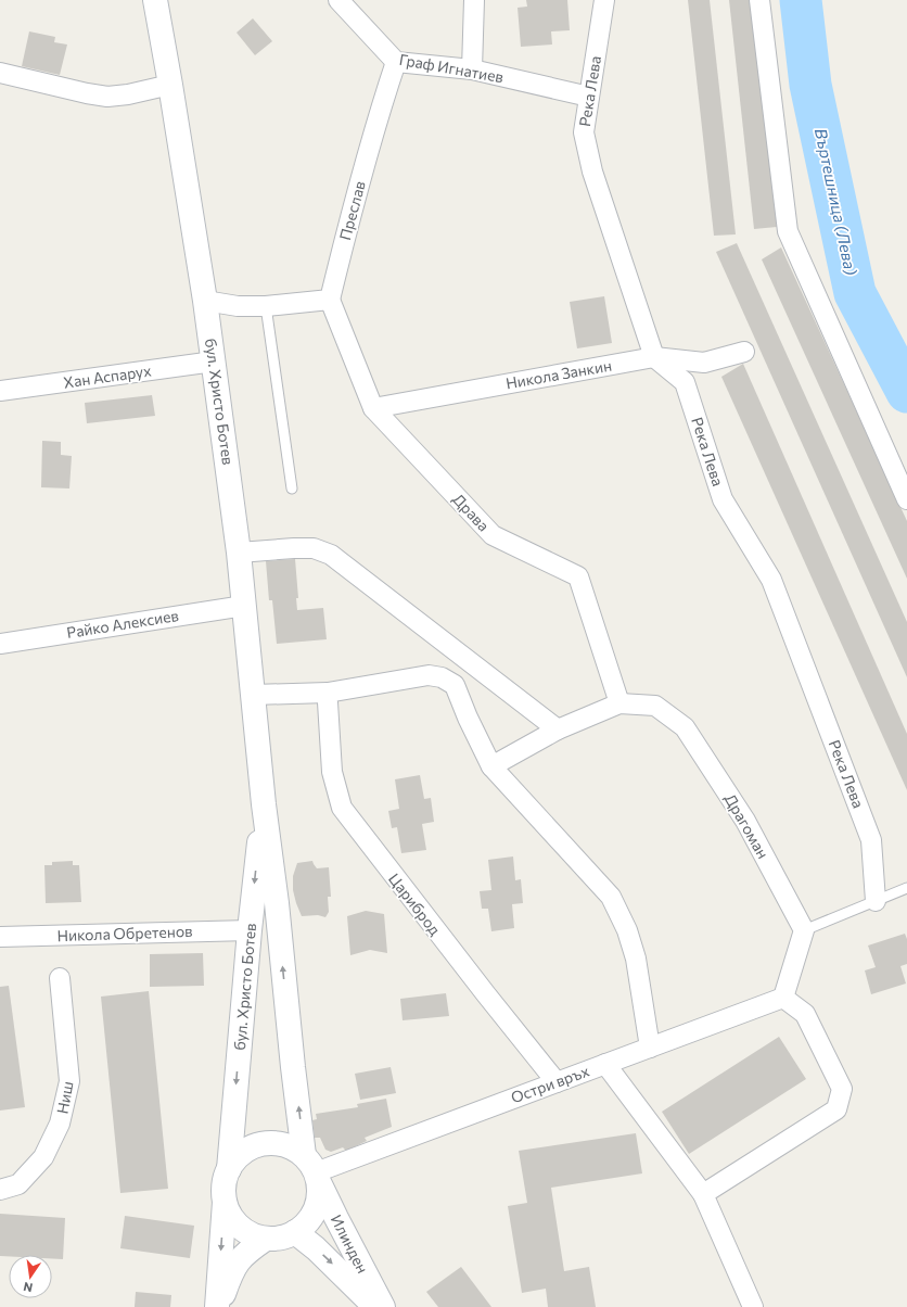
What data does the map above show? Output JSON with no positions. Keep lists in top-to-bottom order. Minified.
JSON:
{"streets":{"street":["Граф Игнатиев","Река Лева","Преслав","Никола Занкин","Хан Аспарух","бул. Христо Ботев","Драва","Райко Алексиев","Драгоман","Цариброд","Никола Обретенов","Остри връх","Ниш","Илинден"]},"crossings":[["Граф Игнатиев","Река Лева"],["Граф Игнатиев","Преслав"],["Река Лева","Никола Занкин"],["Преслав","Драва"],["Никола Занкин","Драва"],["Хан Аспарух","бул. Христо Ботев"],["бул. Христо Ботев","Райко Алексиев"],["бул. Христо Ботев","Никола Обретенов"],["бул. Христо Ботев","Остри връх"],["бул. Христо Ботев","Илинден"],["Драва","Драгоман"],["Цариброд","Остри връх"],["Остри връх","Илинден"]],"water":["Въртешница (Лева)"],"north":"bottom"}
